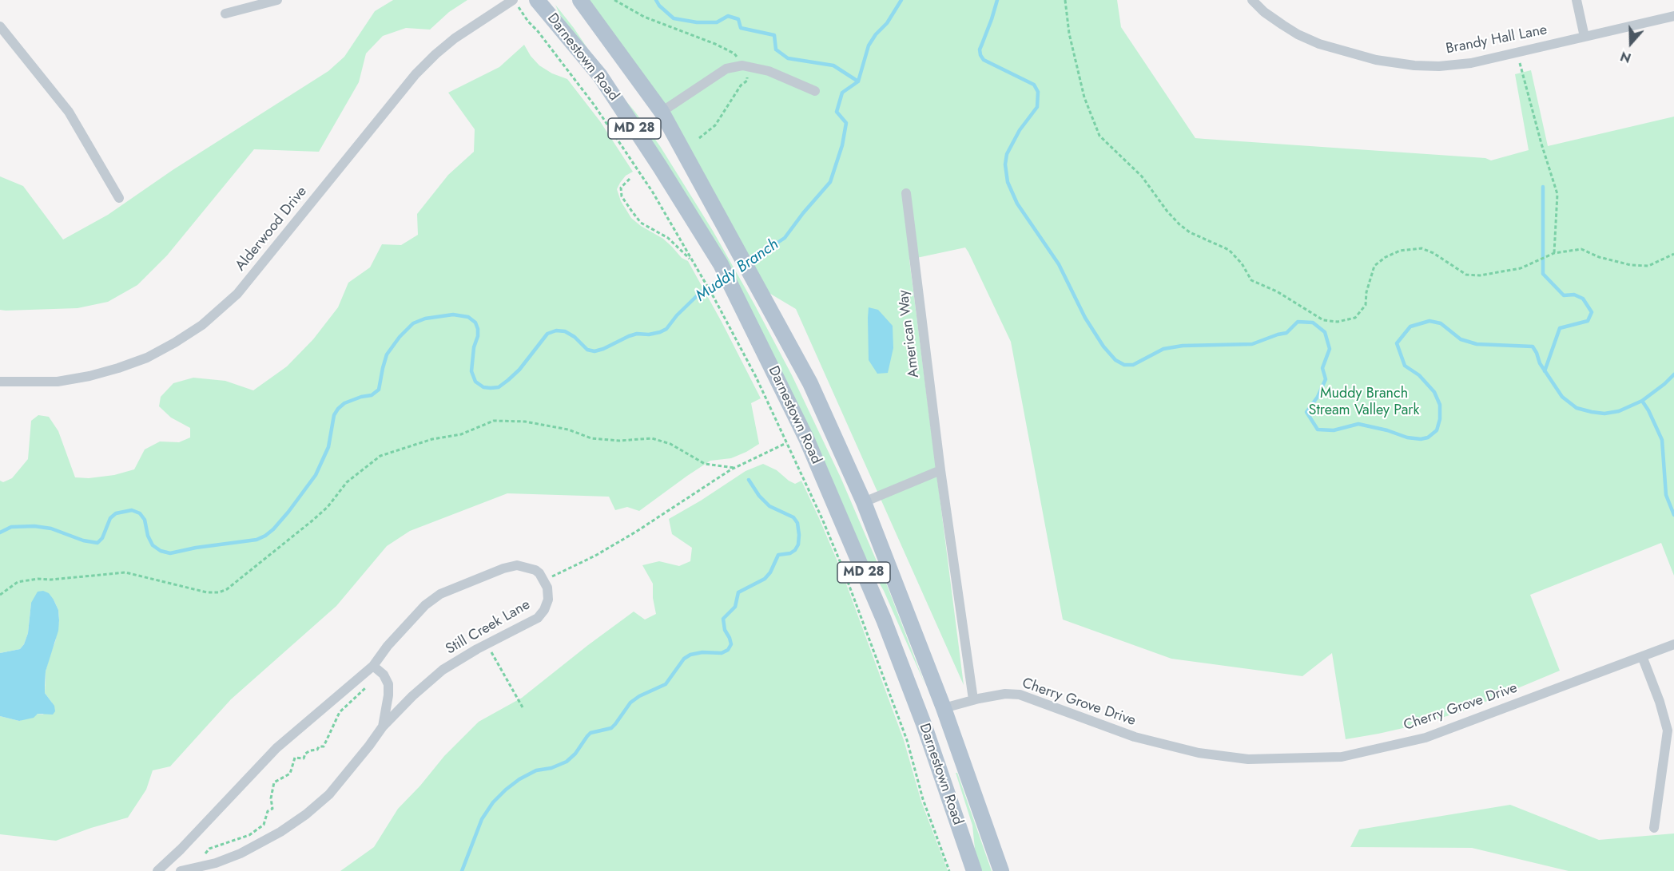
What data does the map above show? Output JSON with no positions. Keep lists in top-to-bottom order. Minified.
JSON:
{"streets":{"main road":["Darnestown Road","MD 28"],"street":["Brandy Hall Lane","Alderwood Drive","American Way","Still Creek Lane","Cherry Grove Drive"]},"crossings":[["Darnestown Road","Cherry Grove Drive"],["American Way","Cherry Grove Drive"]],"water":["Muddy Branch"],"parks":["Muddy Branch Stream Valley Park"],"north":"bottom"}
